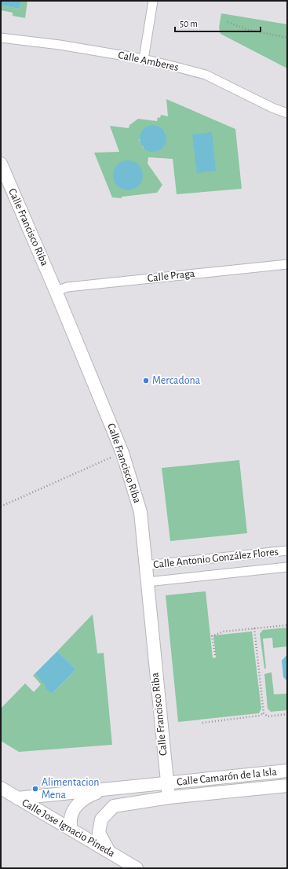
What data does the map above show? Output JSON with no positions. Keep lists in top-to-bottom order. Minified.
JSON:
{"streets":{"street":["Calle Amberes","Calle Francisco Riba","Calle Praga","Calle Antonio González Flores","Calle Camarón de la Isla","Calle Jose Ignacio Pineda"]},"crossings":[["Calle Francisco Riba","Calle Praga"],["Calle Francisco Riba","Calle Antonio González Flores"],["Calle Francisco Riba","Calle Camarón de la Isla"],["Calle Camarón de la Isla","Calle Jose Ignacio Pineda"]],"places":["Mercadona","Alimentacion Mena"],"scale_bar":"50 m"}
